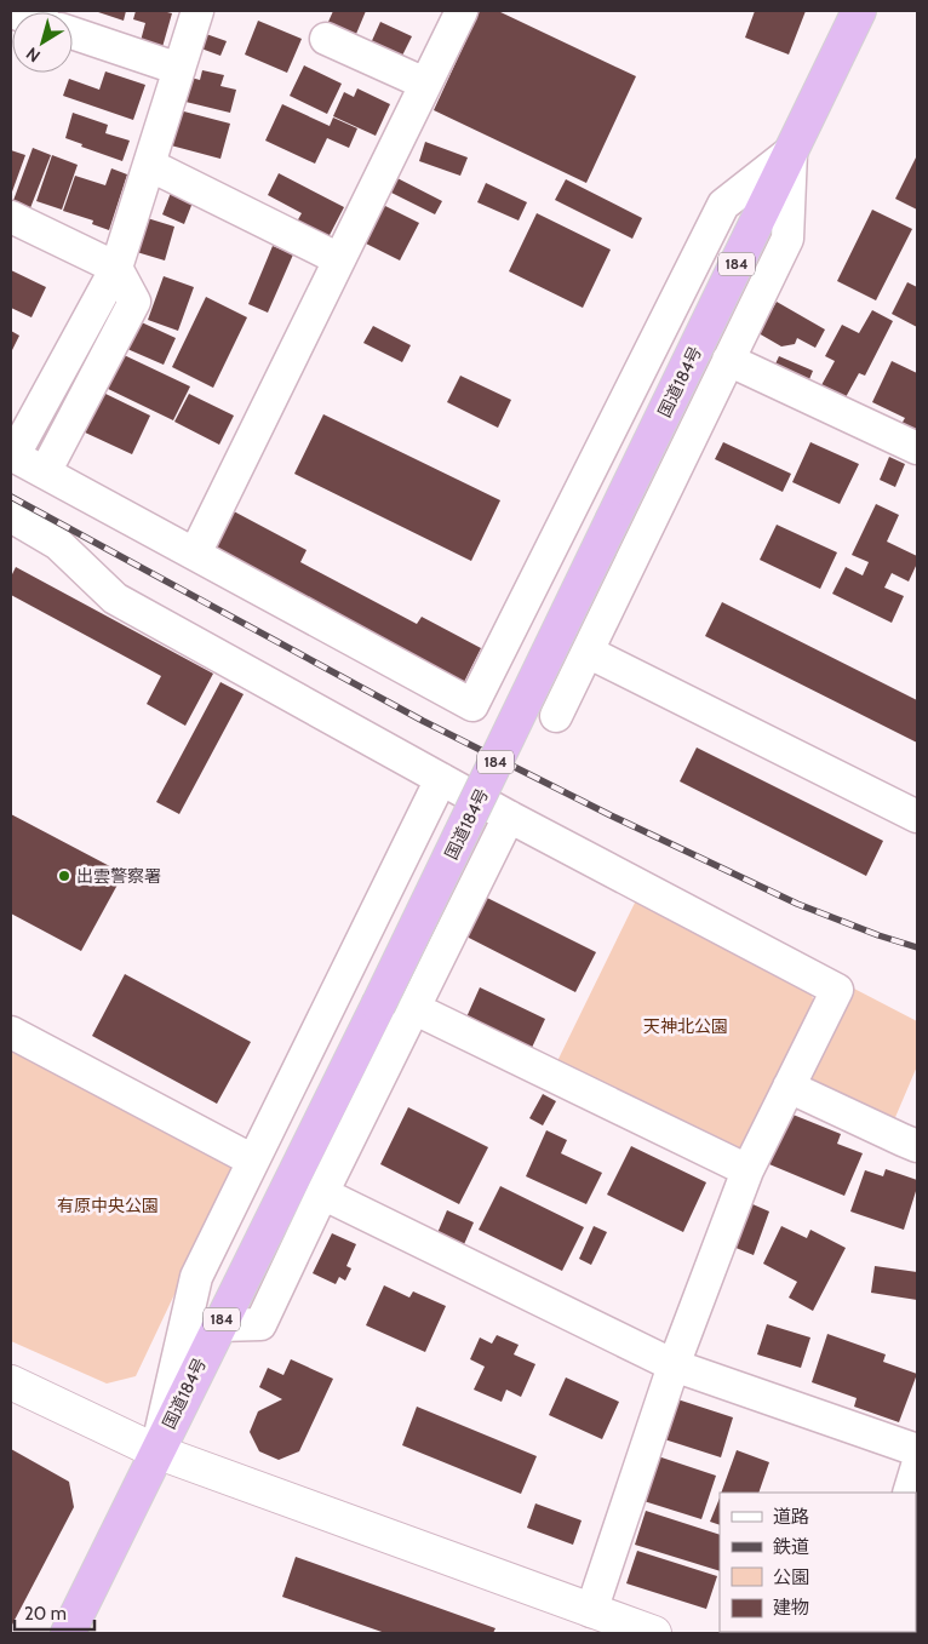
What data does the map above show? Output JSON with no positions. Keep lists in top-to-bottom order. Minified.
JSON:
{"streets":{"highway":["184","国道184号"]},"parks":["天神北公園","有原中央公園"],"places":["出雲警察署"],"legend":["道路","鉄道","公園","建物"],"scale_bar":"20 m","north":"bottom left"}
